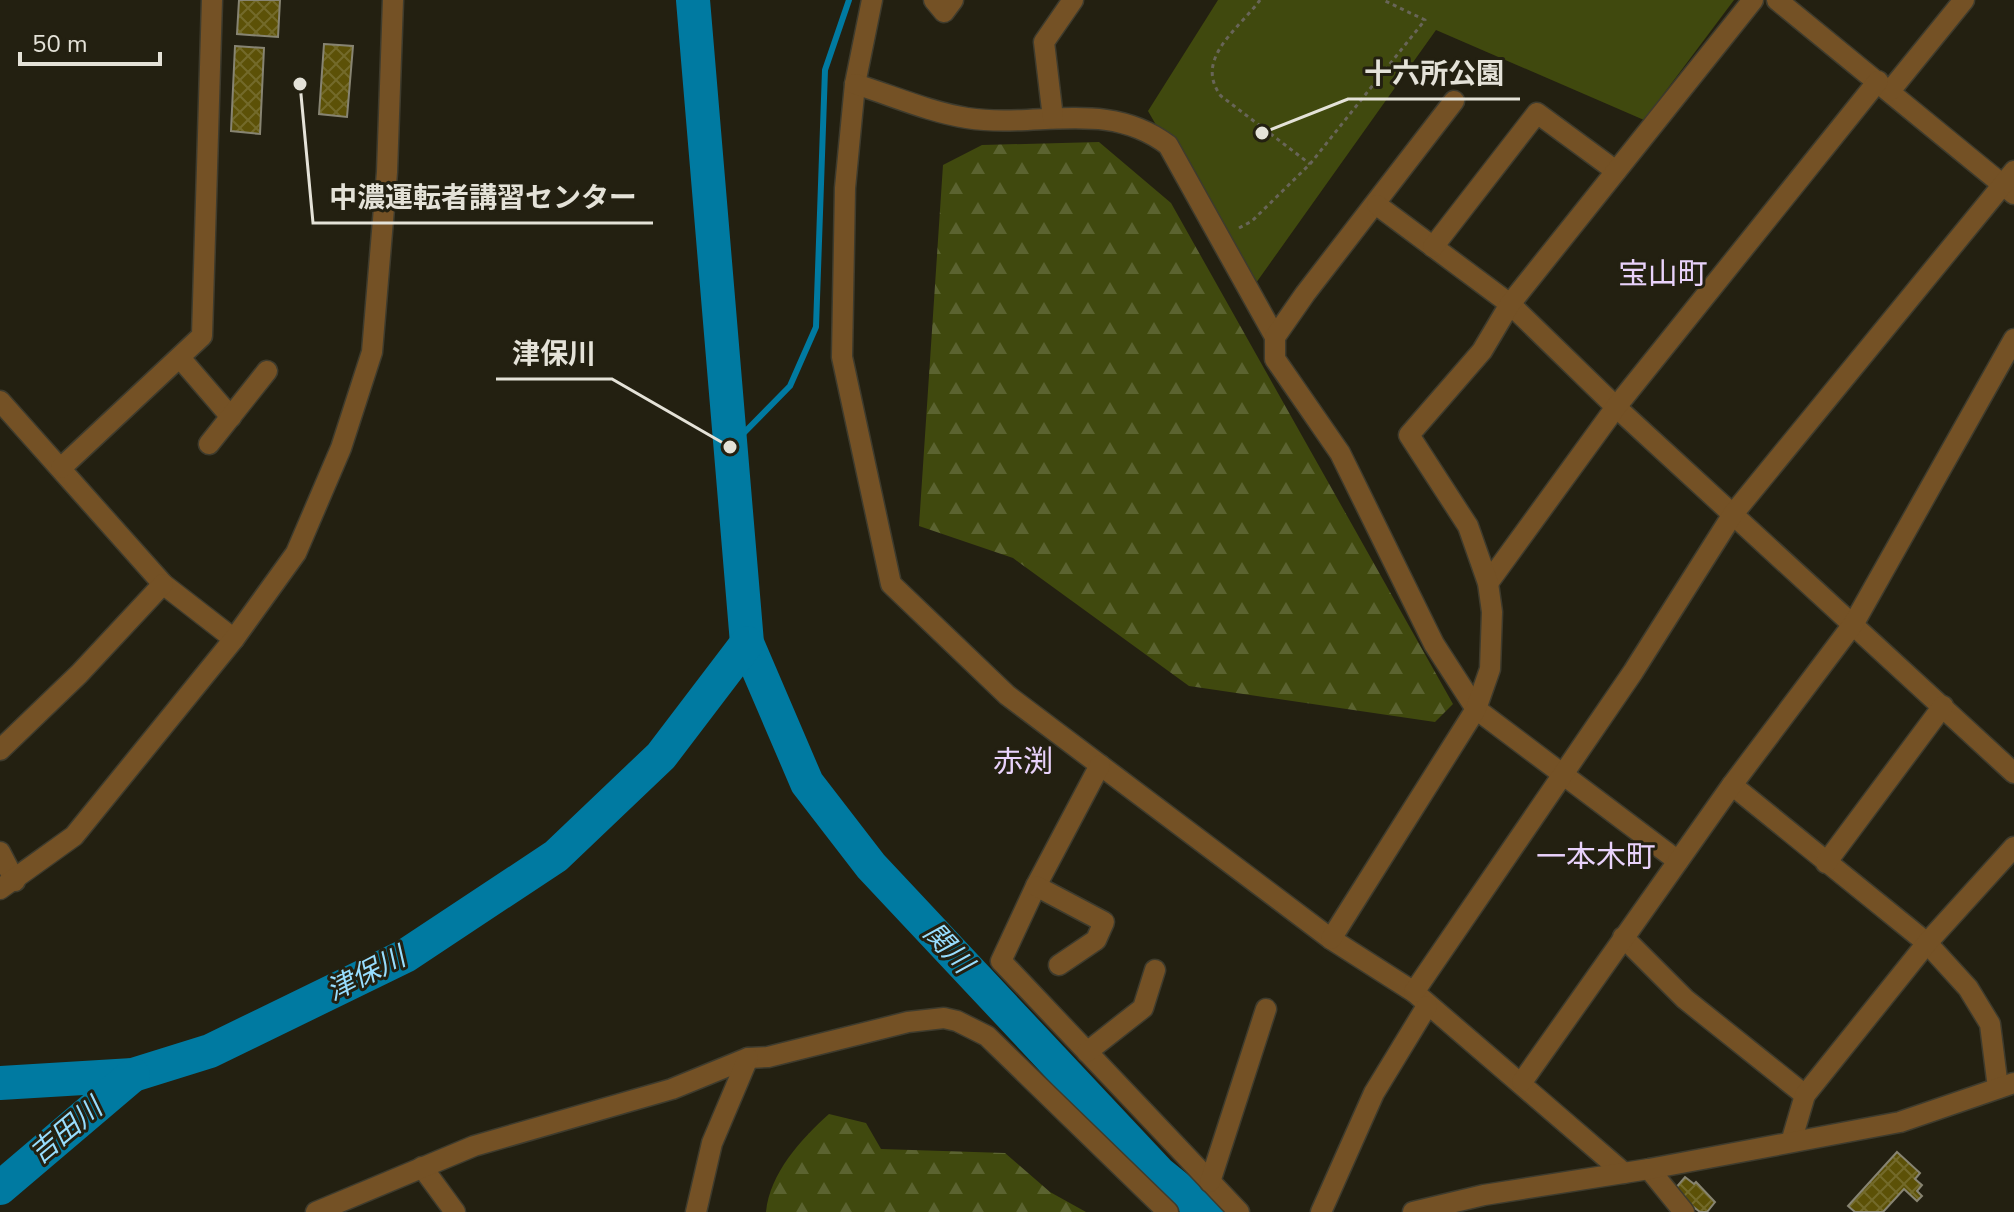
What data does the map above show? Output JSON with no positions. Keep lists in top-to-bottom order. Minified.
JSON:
{"districts":["宝山町","赤渕","一本木町"],"water":["関川","津保川","吉田川"],"places":["中濃運転者講習センター","十六所公園","津保川"],"scale_bar":"50 m"}
